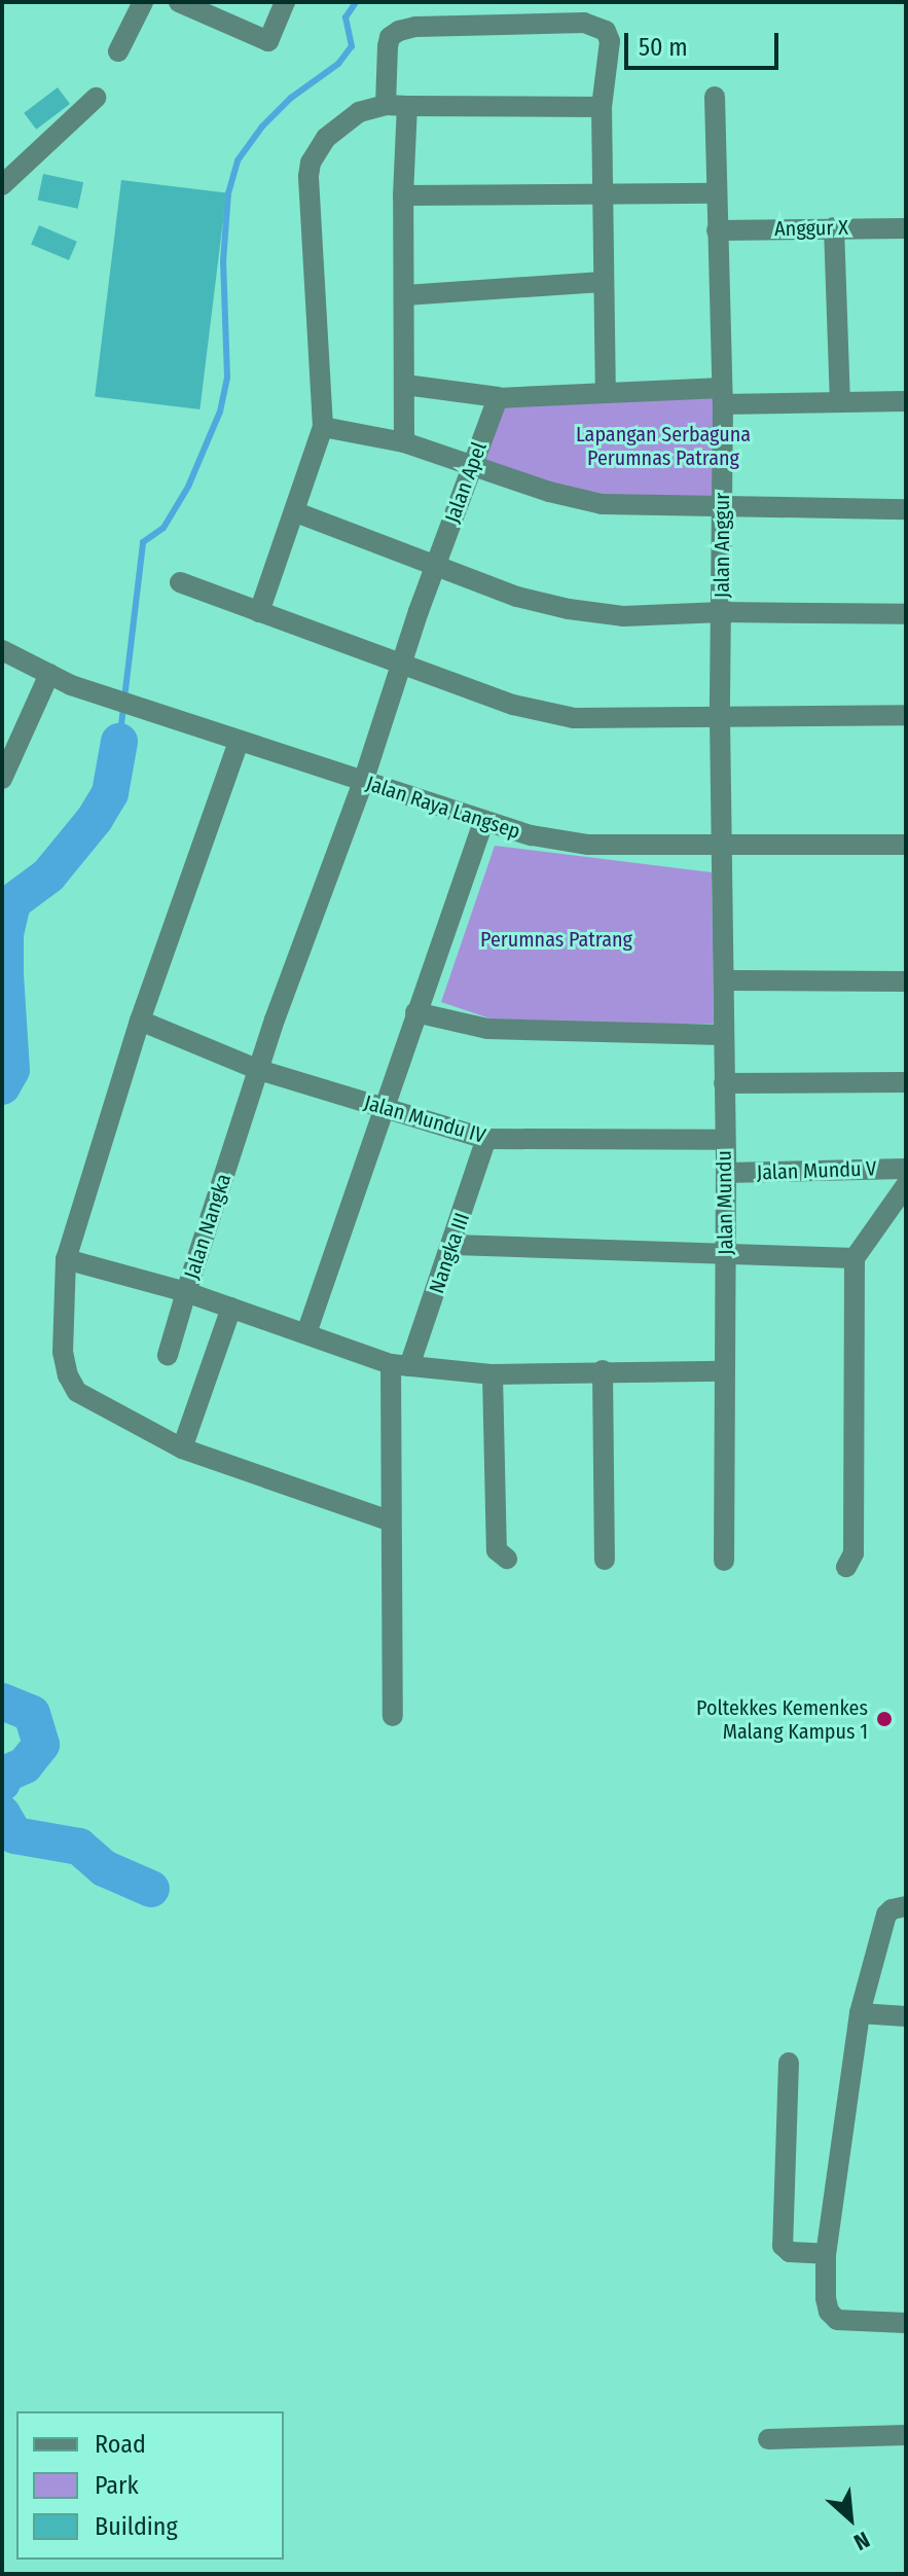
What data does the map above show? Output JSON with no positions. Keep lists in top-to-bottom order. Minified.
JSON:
{"streets":{"street":["Anggur X","Jalan Apel","Jalan Anggur","Jalan Raya Langsep","Jalan Mundu IV","Jalan Mundu V","Jalan Mundu","Jalan Nangka","Nangka III"]},"crossings":[["Anggur X","Jalan Anggur"],["Jalan Apel","Jalan Raya Langsep"],["Jalan Apel","Jalan Nangka"],["Jalan Anggur","Jalan Raya Langsep"],["Jalan Anggur","Jalan Mundu"],["Jalan Raya Langsep","Jalan Mundu"],["Jalan Raya Langsep","Jalan Nangka"],["Jalan Mundu IV","Jalan Mundu"],["Jalan Mundu IV","Jalan Nangka"],["Jalan Mundu IV","Nangka III"],["Jalan Mundu V","Jalan Mundu"],["Jalan Mundu","Jalan Nangka"],["Jalan Nangka","Nangka III"]],"parks":["Lapangan Serbaguna Perumnas Patrang","Perumnas Patrang"],"places":["Poltekkes Kemenkes Malang Kampus 1"],"legend":["Road","Park","Building"],"scale_bar":"50 m","north":"bottom right"}
